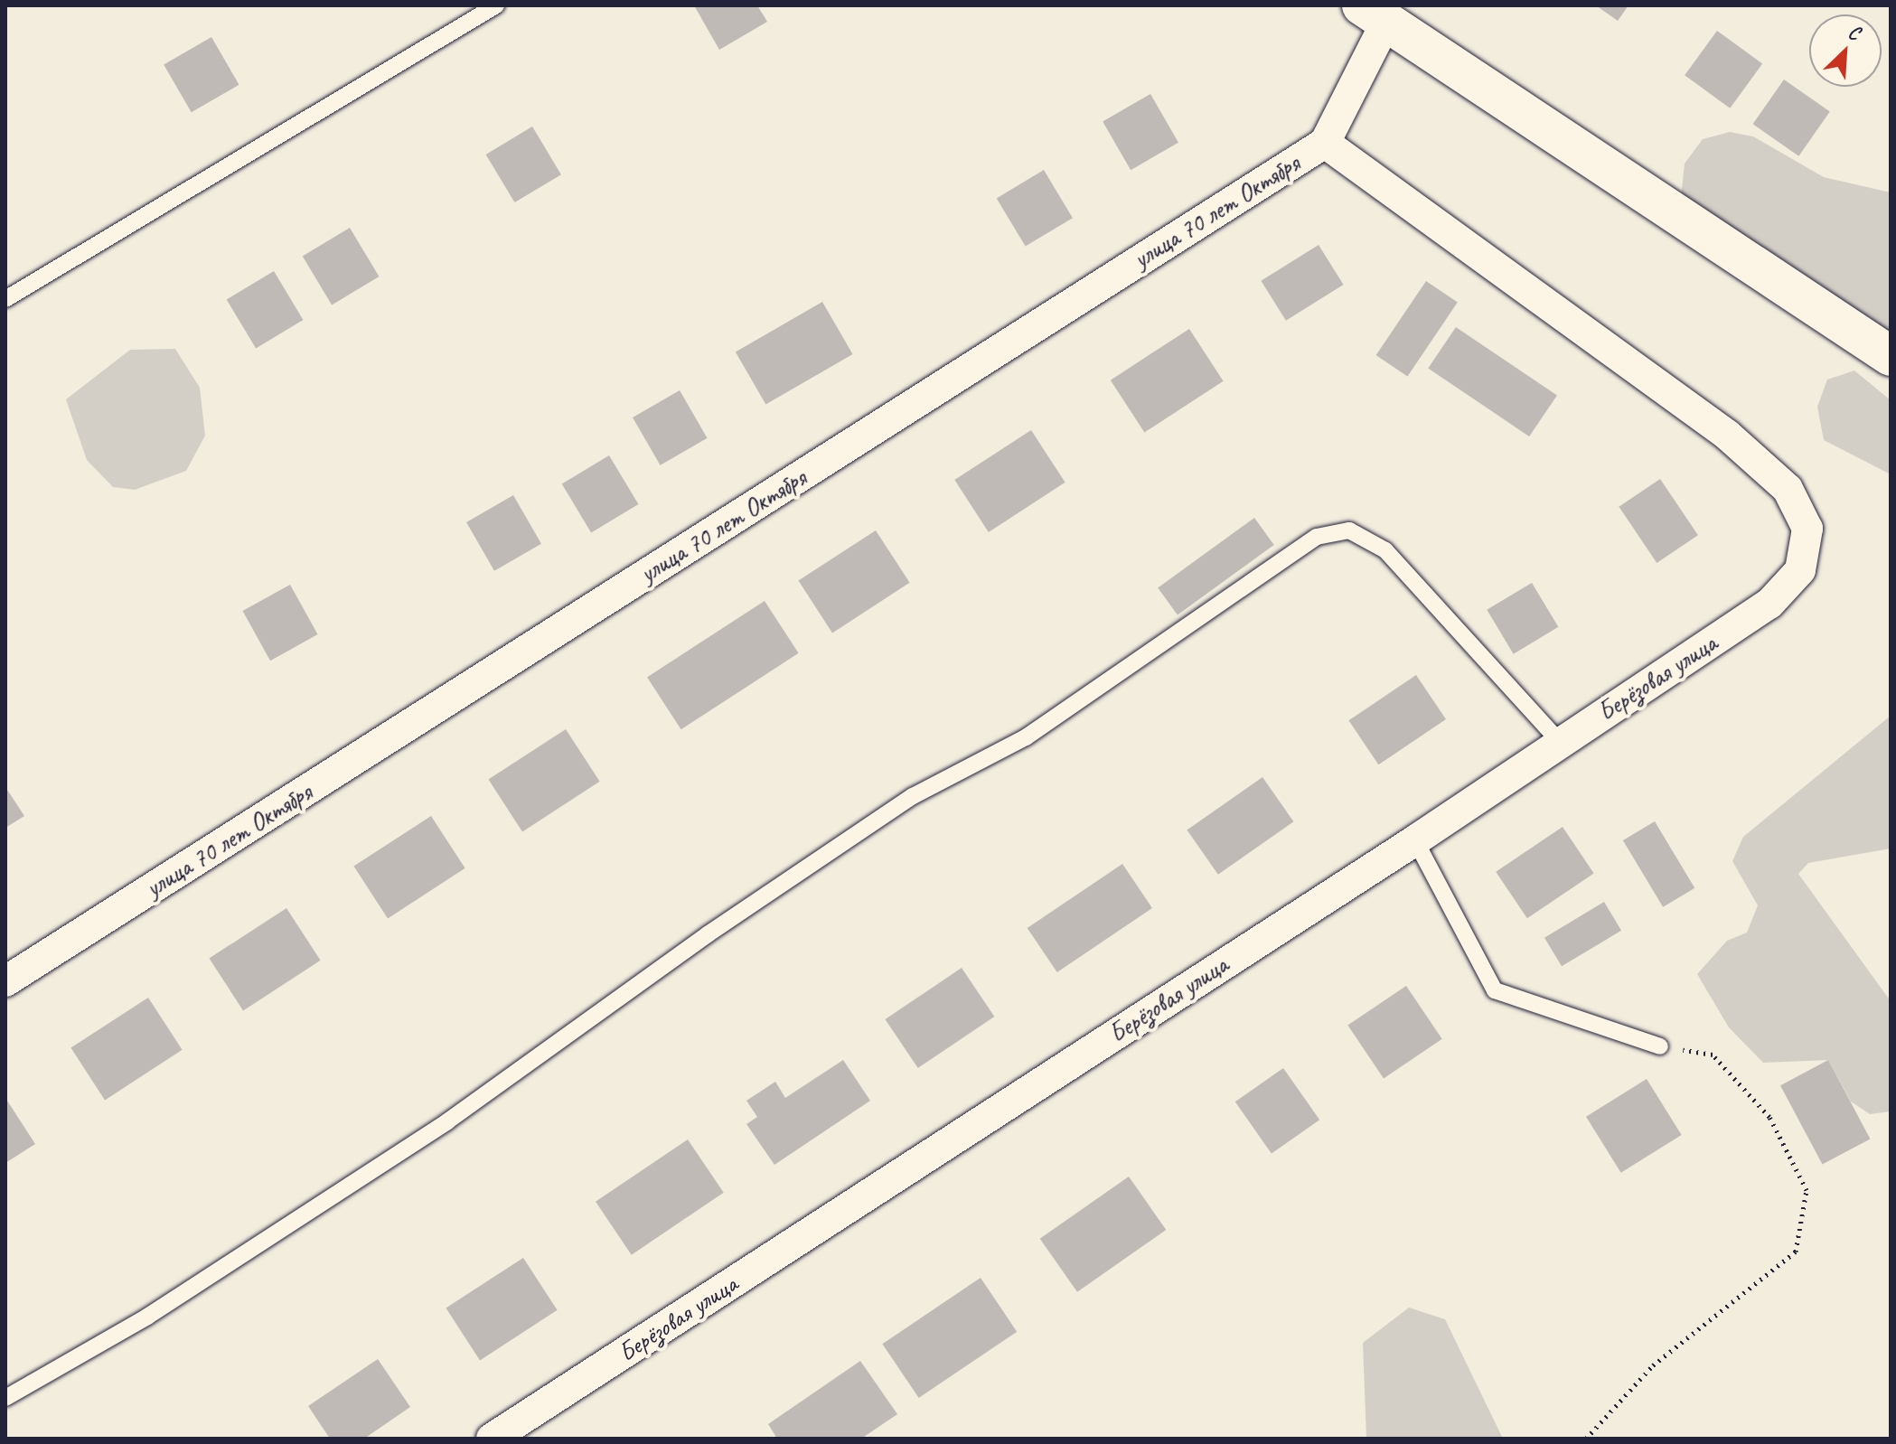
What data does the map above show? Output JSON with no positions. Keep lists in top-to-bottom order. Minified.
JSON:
{"streets":{"street":["улица 70 лет Октября","Берёзовая улица"]},"crossings":[["улица 70 лет Октября","Берёзовая улица"]],"north":"top right"}
